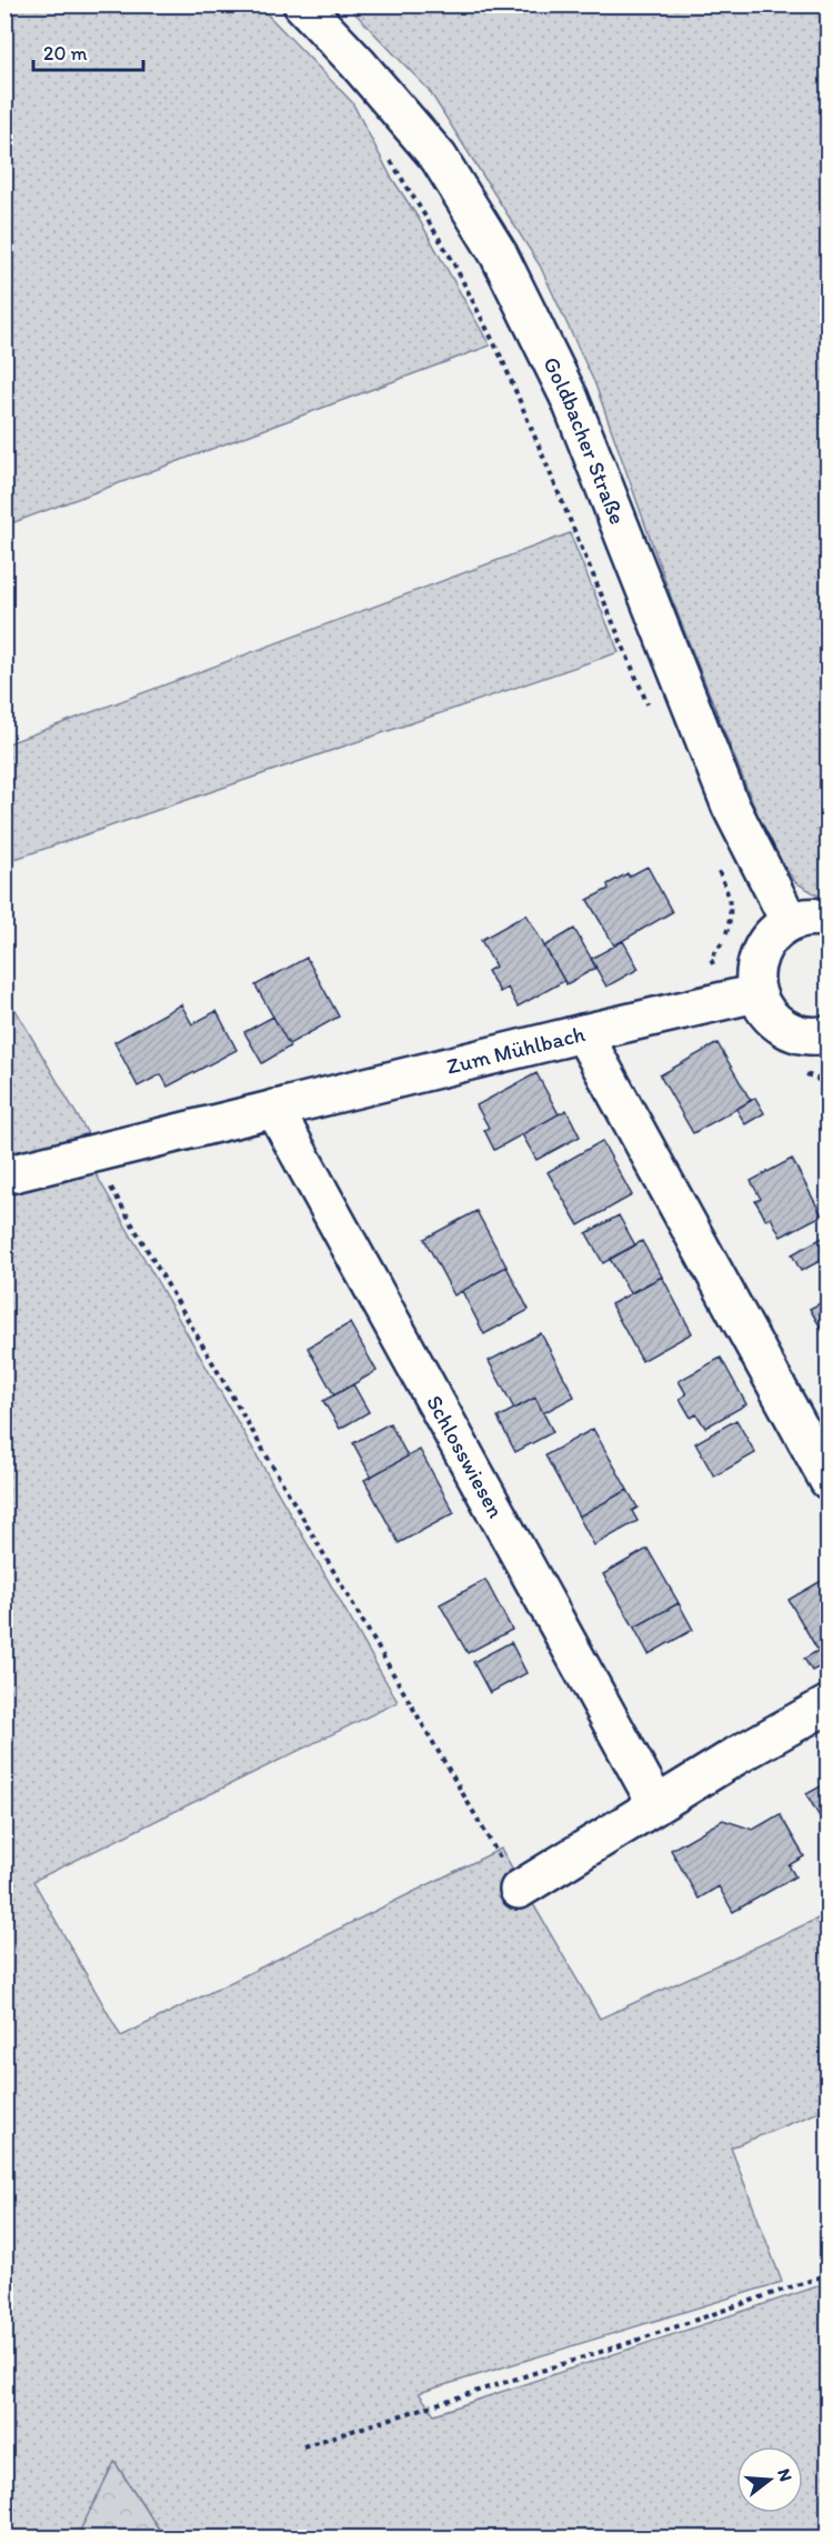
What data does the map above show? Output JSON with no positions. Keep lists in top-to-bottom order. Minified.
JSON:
{"streets":{"street":["Goldbacher Straße","Zum Mühlbach","Schlosswiesen"]},"crossings":[["Zum Mühlbach","Schlosswiesen"]],"scale_bar":"20 m","north":"right"}
